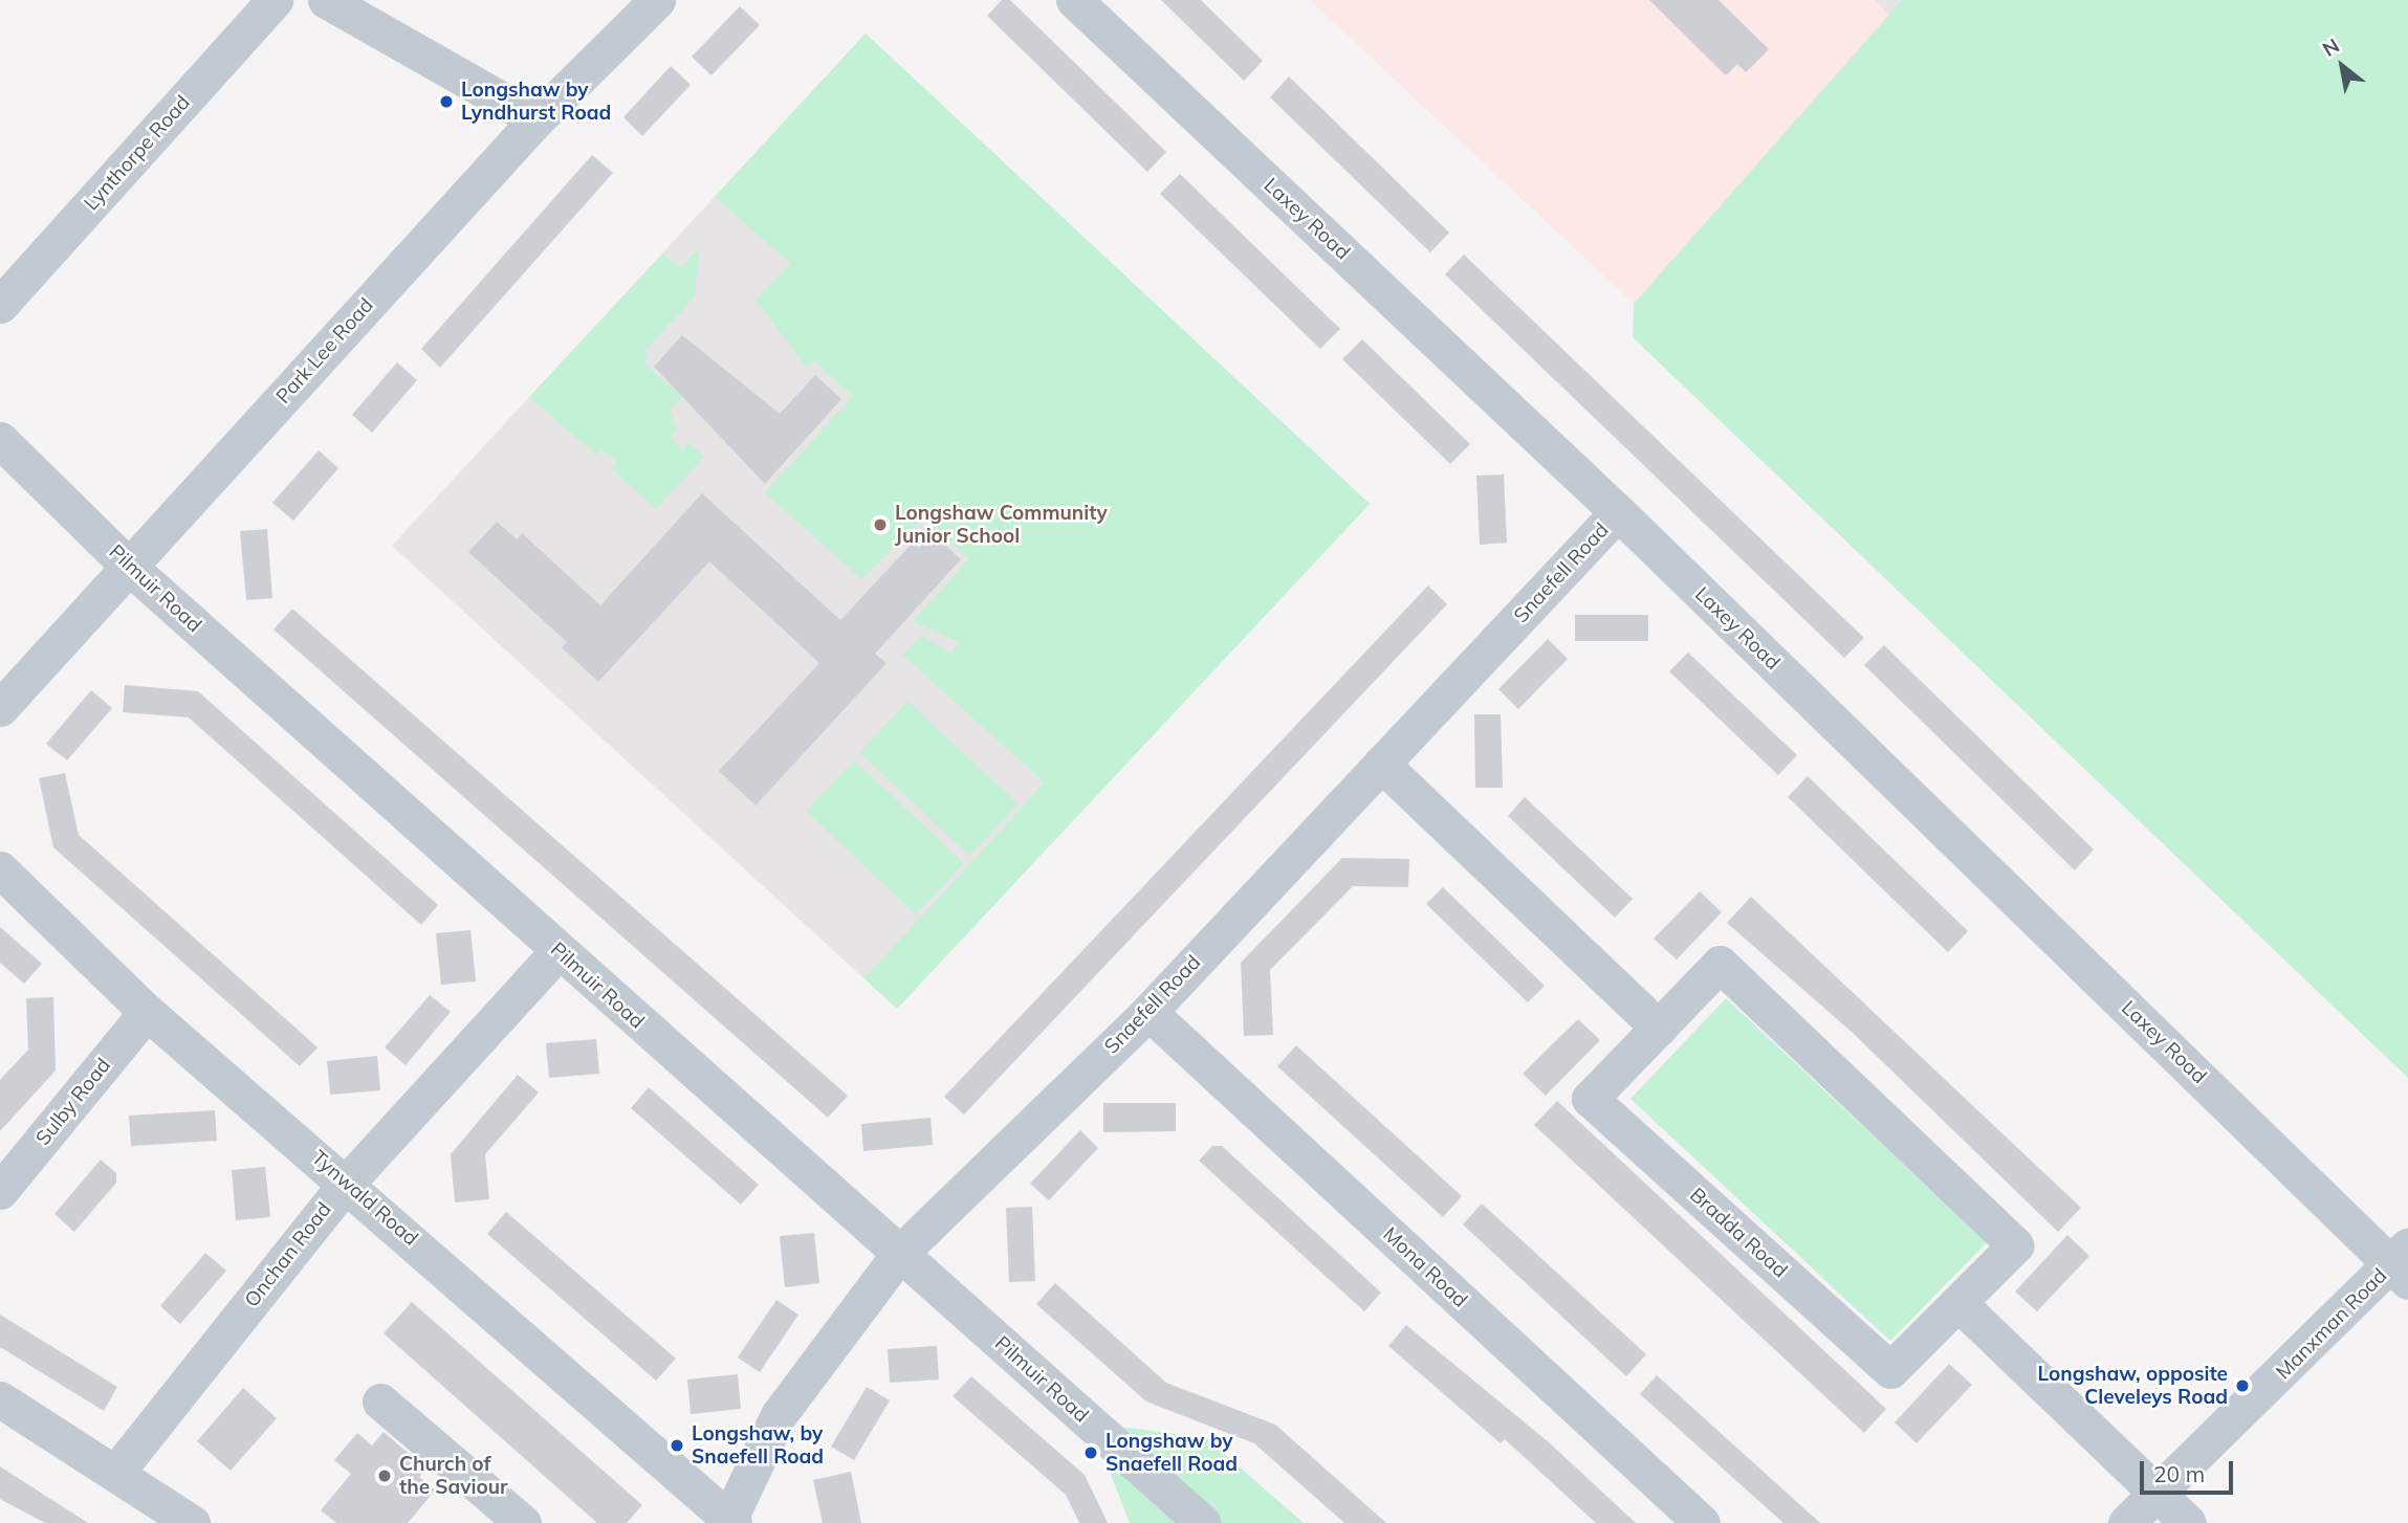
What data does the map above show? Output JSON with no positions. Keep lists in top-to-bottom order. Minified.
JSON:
{"streets":{"street":["Lynthorpe Road","Laxey Road","Park Lee Road","Snaefell Road","Pilmuir Road","Sulby Road","Tynwald Road","Bradda Road","Onchan Road","Mona Road","Manxman Road"]},"crossings":[["Laxey Road","Snaefell Road"],["Laxey Road","Manxman Road"],["Park Lee Road","Pilmuir Road"],["Snaefell Road","Pilmuir Road"],["Snaefell Road","Tynwald Road"],["Snaefell Road","Mona Road"],["Pilmuir Road","Onchan Road"],["Sulby Road","Tynwald Road"],["Tynwald Road","Onchan Road"]],"places":["Longshaw by Lyndhurst Road","Longshaw Community Junior School","Longshaw, opposite Cleveleys Road","Longshaw, by Snaefell Road","Longshaw by Snaefell Road","Church of the Saviour"],"scale_bar":"20 m","north":"top left"}
